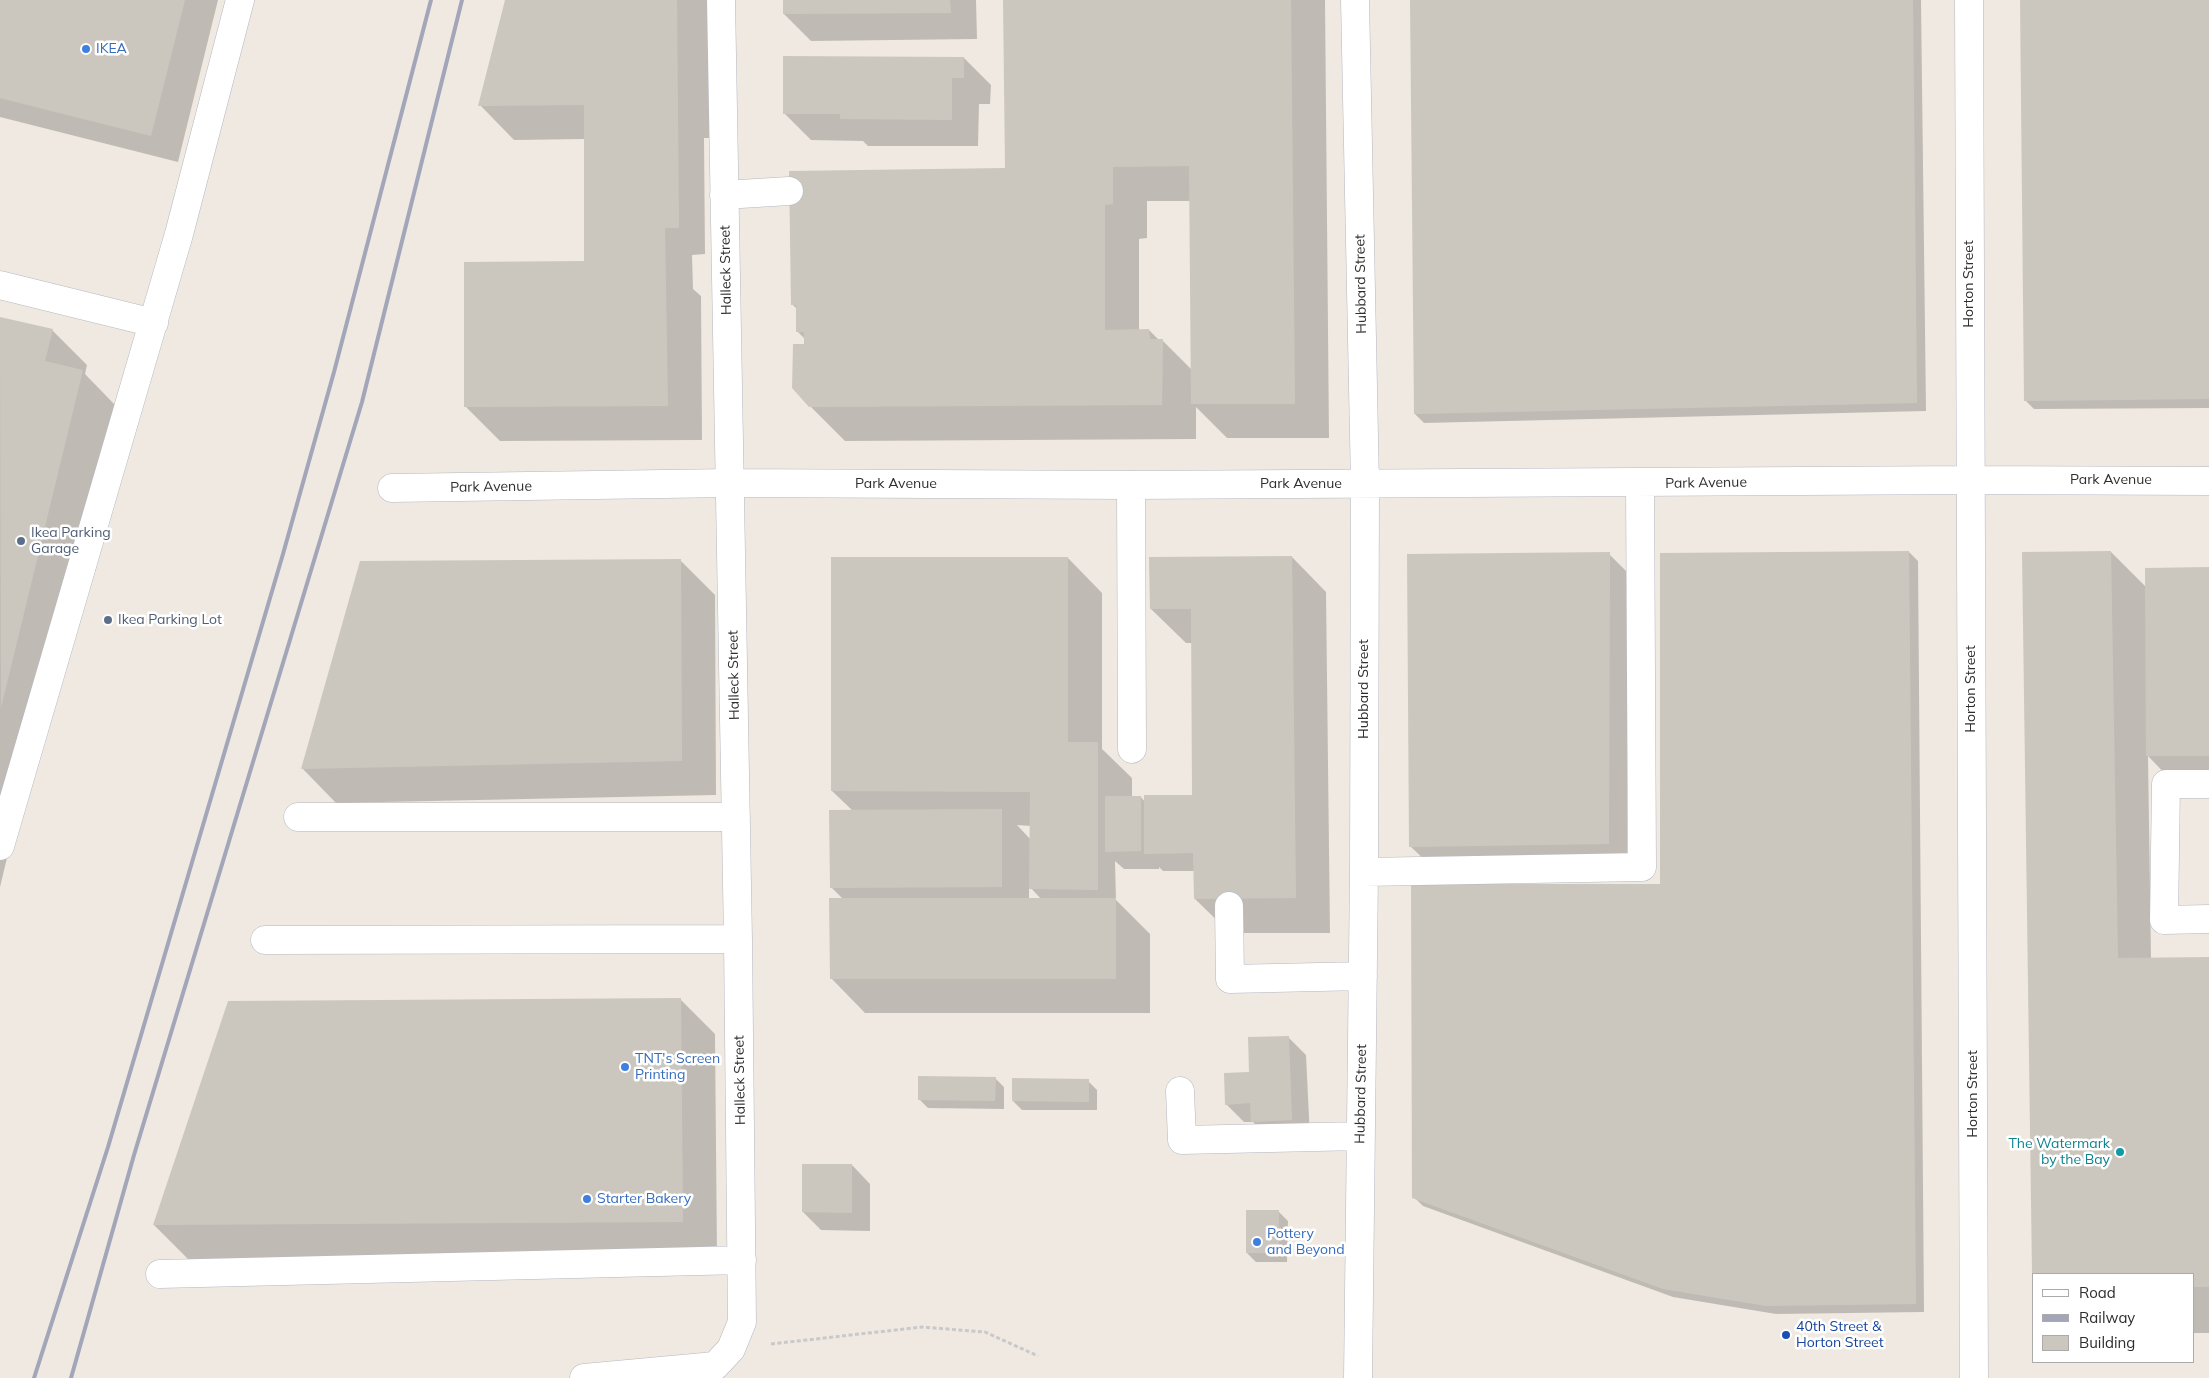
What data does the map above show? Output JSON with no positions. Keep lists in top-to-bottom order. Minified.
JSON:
{"streets":{"street":["Halleck Street","Hubbard Street","Horton Street","Park Avenue"]},"crossings":[["Halleck Street","Park Avenue"],["Hubbard Street","Park Avenue"],["Horton Street","Park Avenue"]],"places":["IKEA","Ikea Parking Garage","Ikea Parking Lot","TNT's Screen Printing","The Watermark by the Bay","Starter Bakery","Pottery and Beyond","40th Street & Horton Street"],"legend":["Road","Railway","Building"]}
